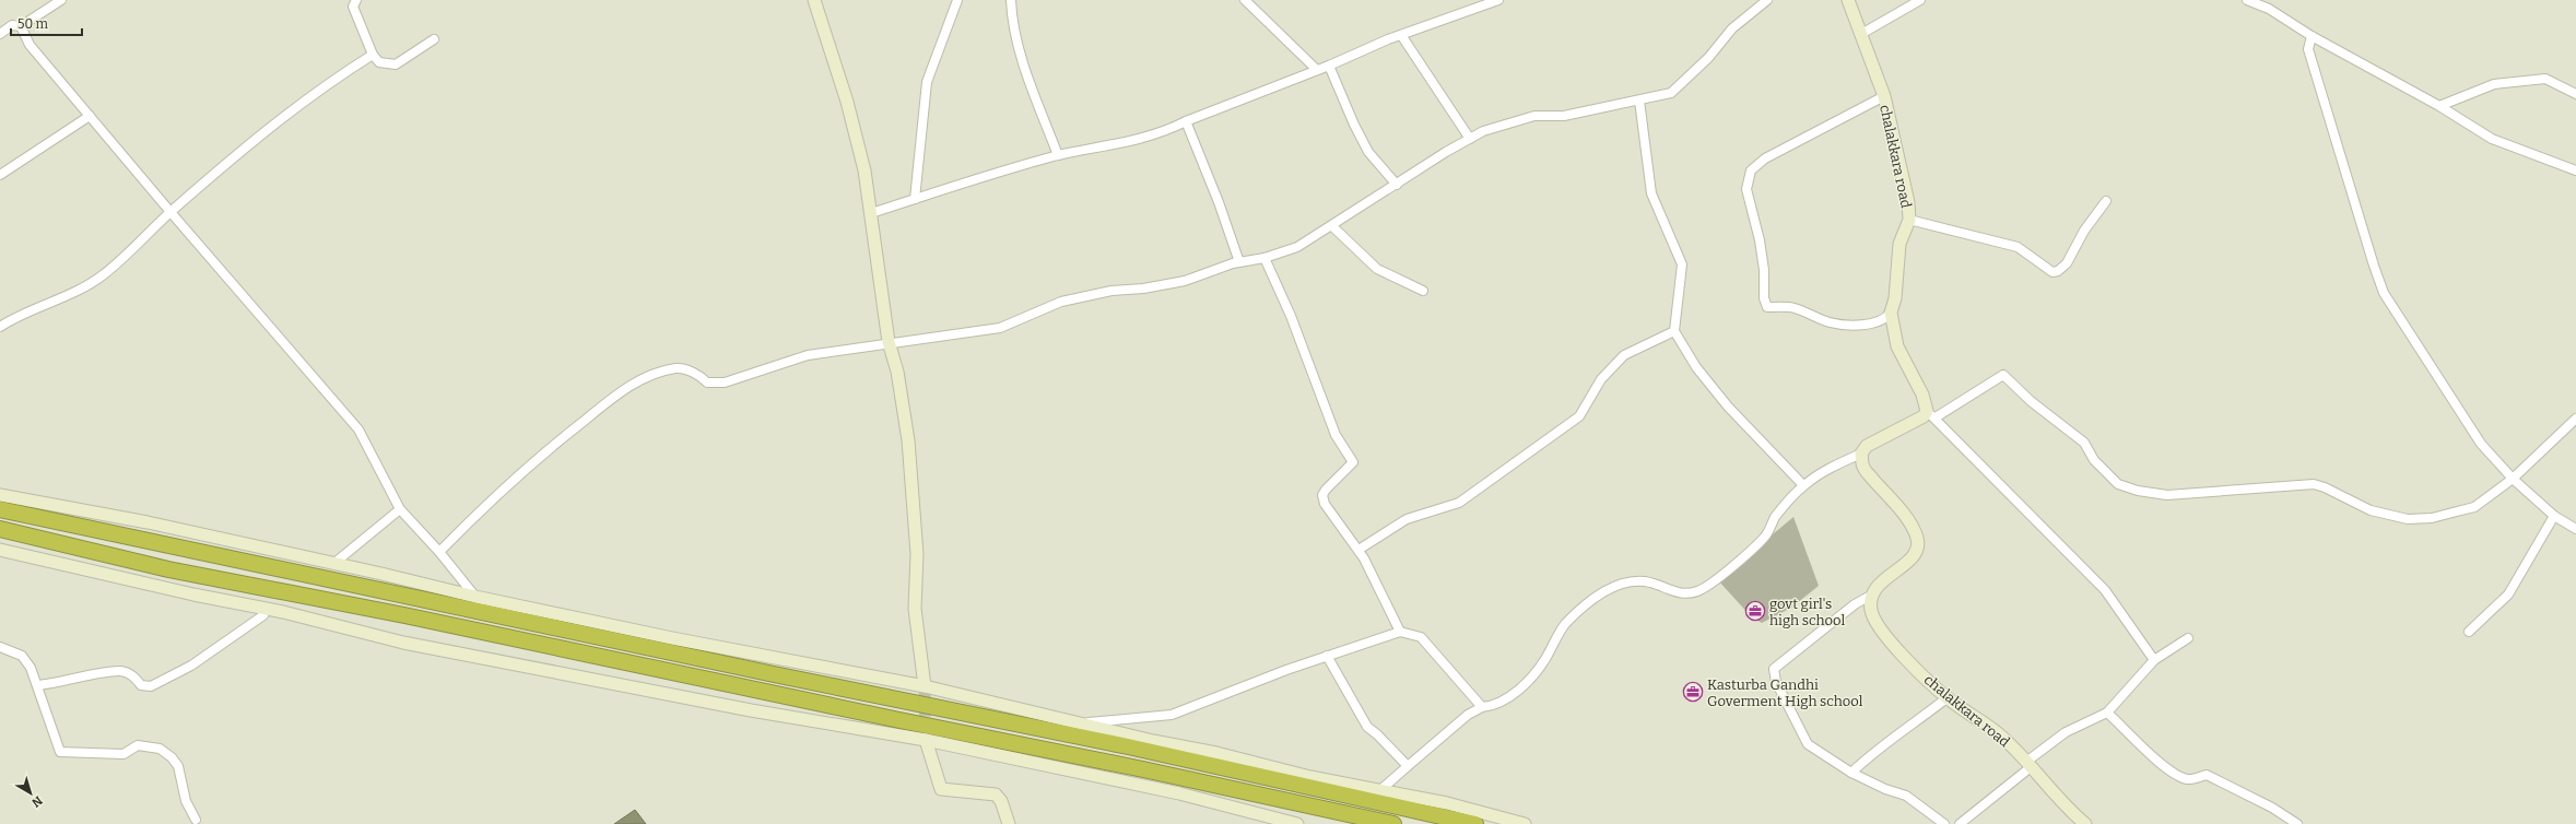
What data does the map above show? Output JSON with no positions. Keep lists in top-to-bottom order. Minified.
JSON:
{"streets":{"street":["chalakkara road"]},"places":{"office":["govt girl's high school","Kasturba Gandhi Goverment High school"]},"scale_bar":"50 m","north":"bottom right"}
